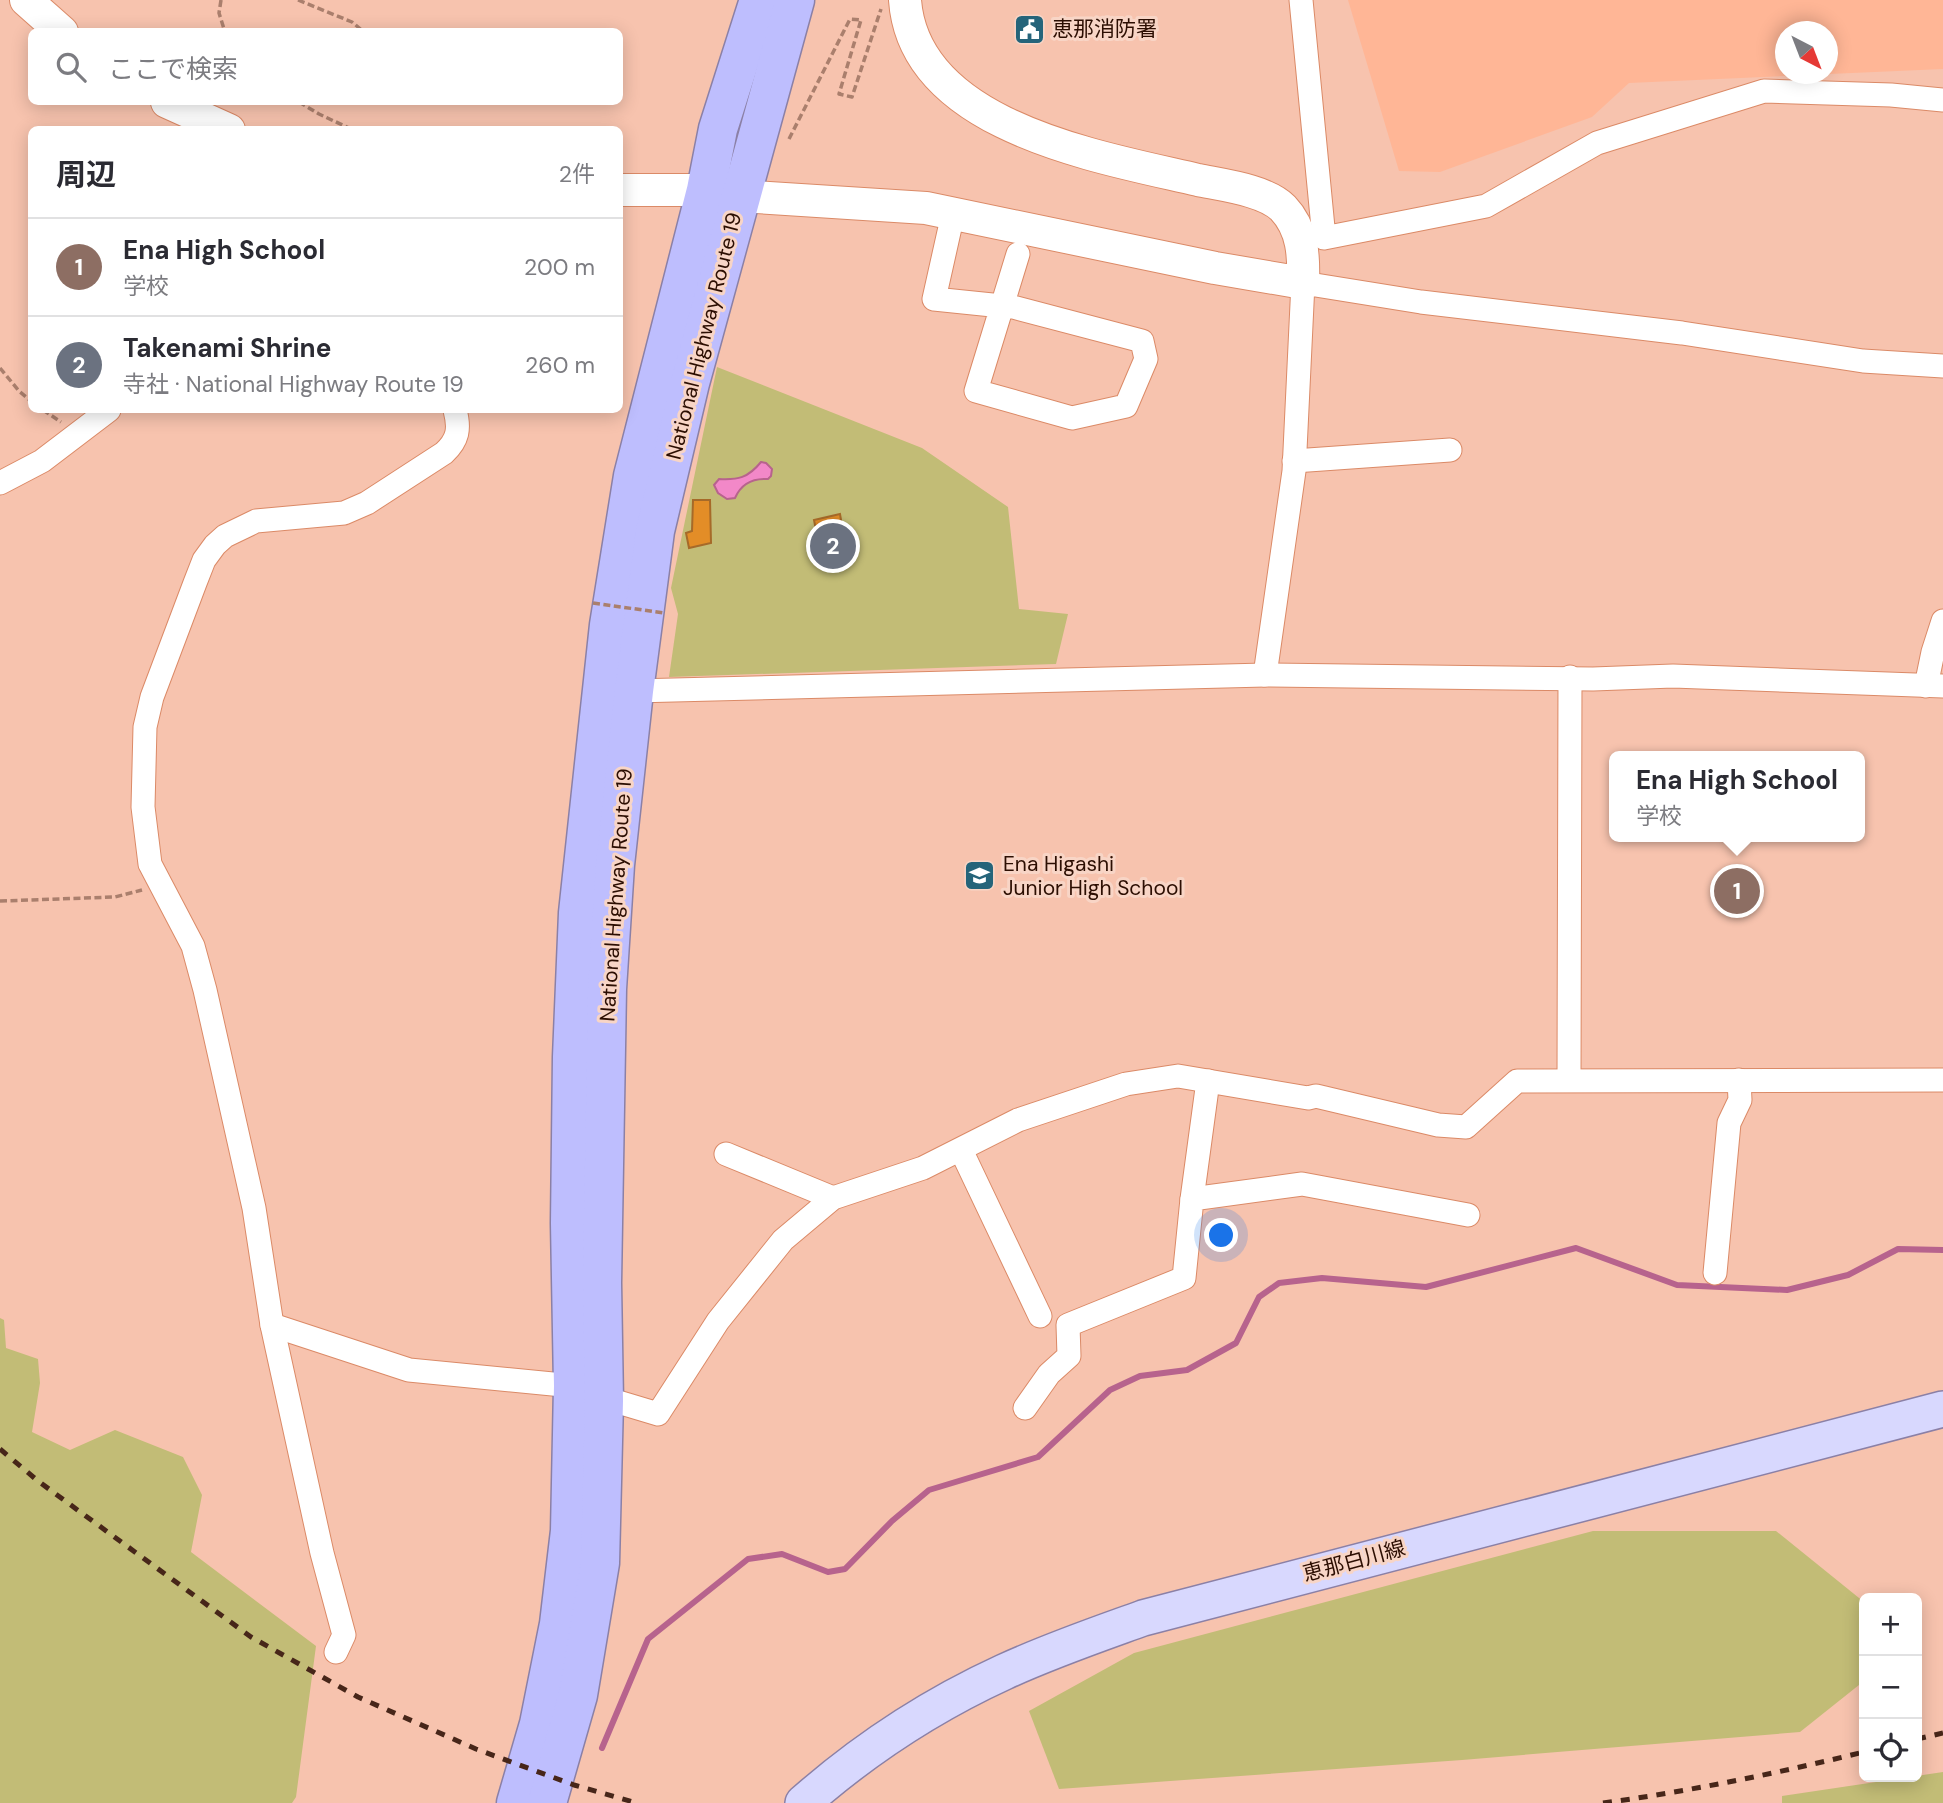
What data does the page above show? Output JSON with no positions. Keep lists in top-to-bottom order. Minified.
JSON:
{"streets":{"highway":["National Highway Route 19"],"main road":["恵那白川線"]},"places":{"public building":["恵那消防署"],"school or university":["Ena Higashi Junior High School"]},"north":"bottom right","page":{"search":"ここで検索","heading":["周辺","2件"],"list":[{"mark":"1","name":"Ena High School","note":"学校","value":"200 m"},{"mark":"2","name":"Takenami Shrine","note":"寺社 · National Highway Route 19","value":"260 m"}],"pins":["2","1"],"popup":["Ena High School","学校"],"map_buttons":["+","−"]}}
